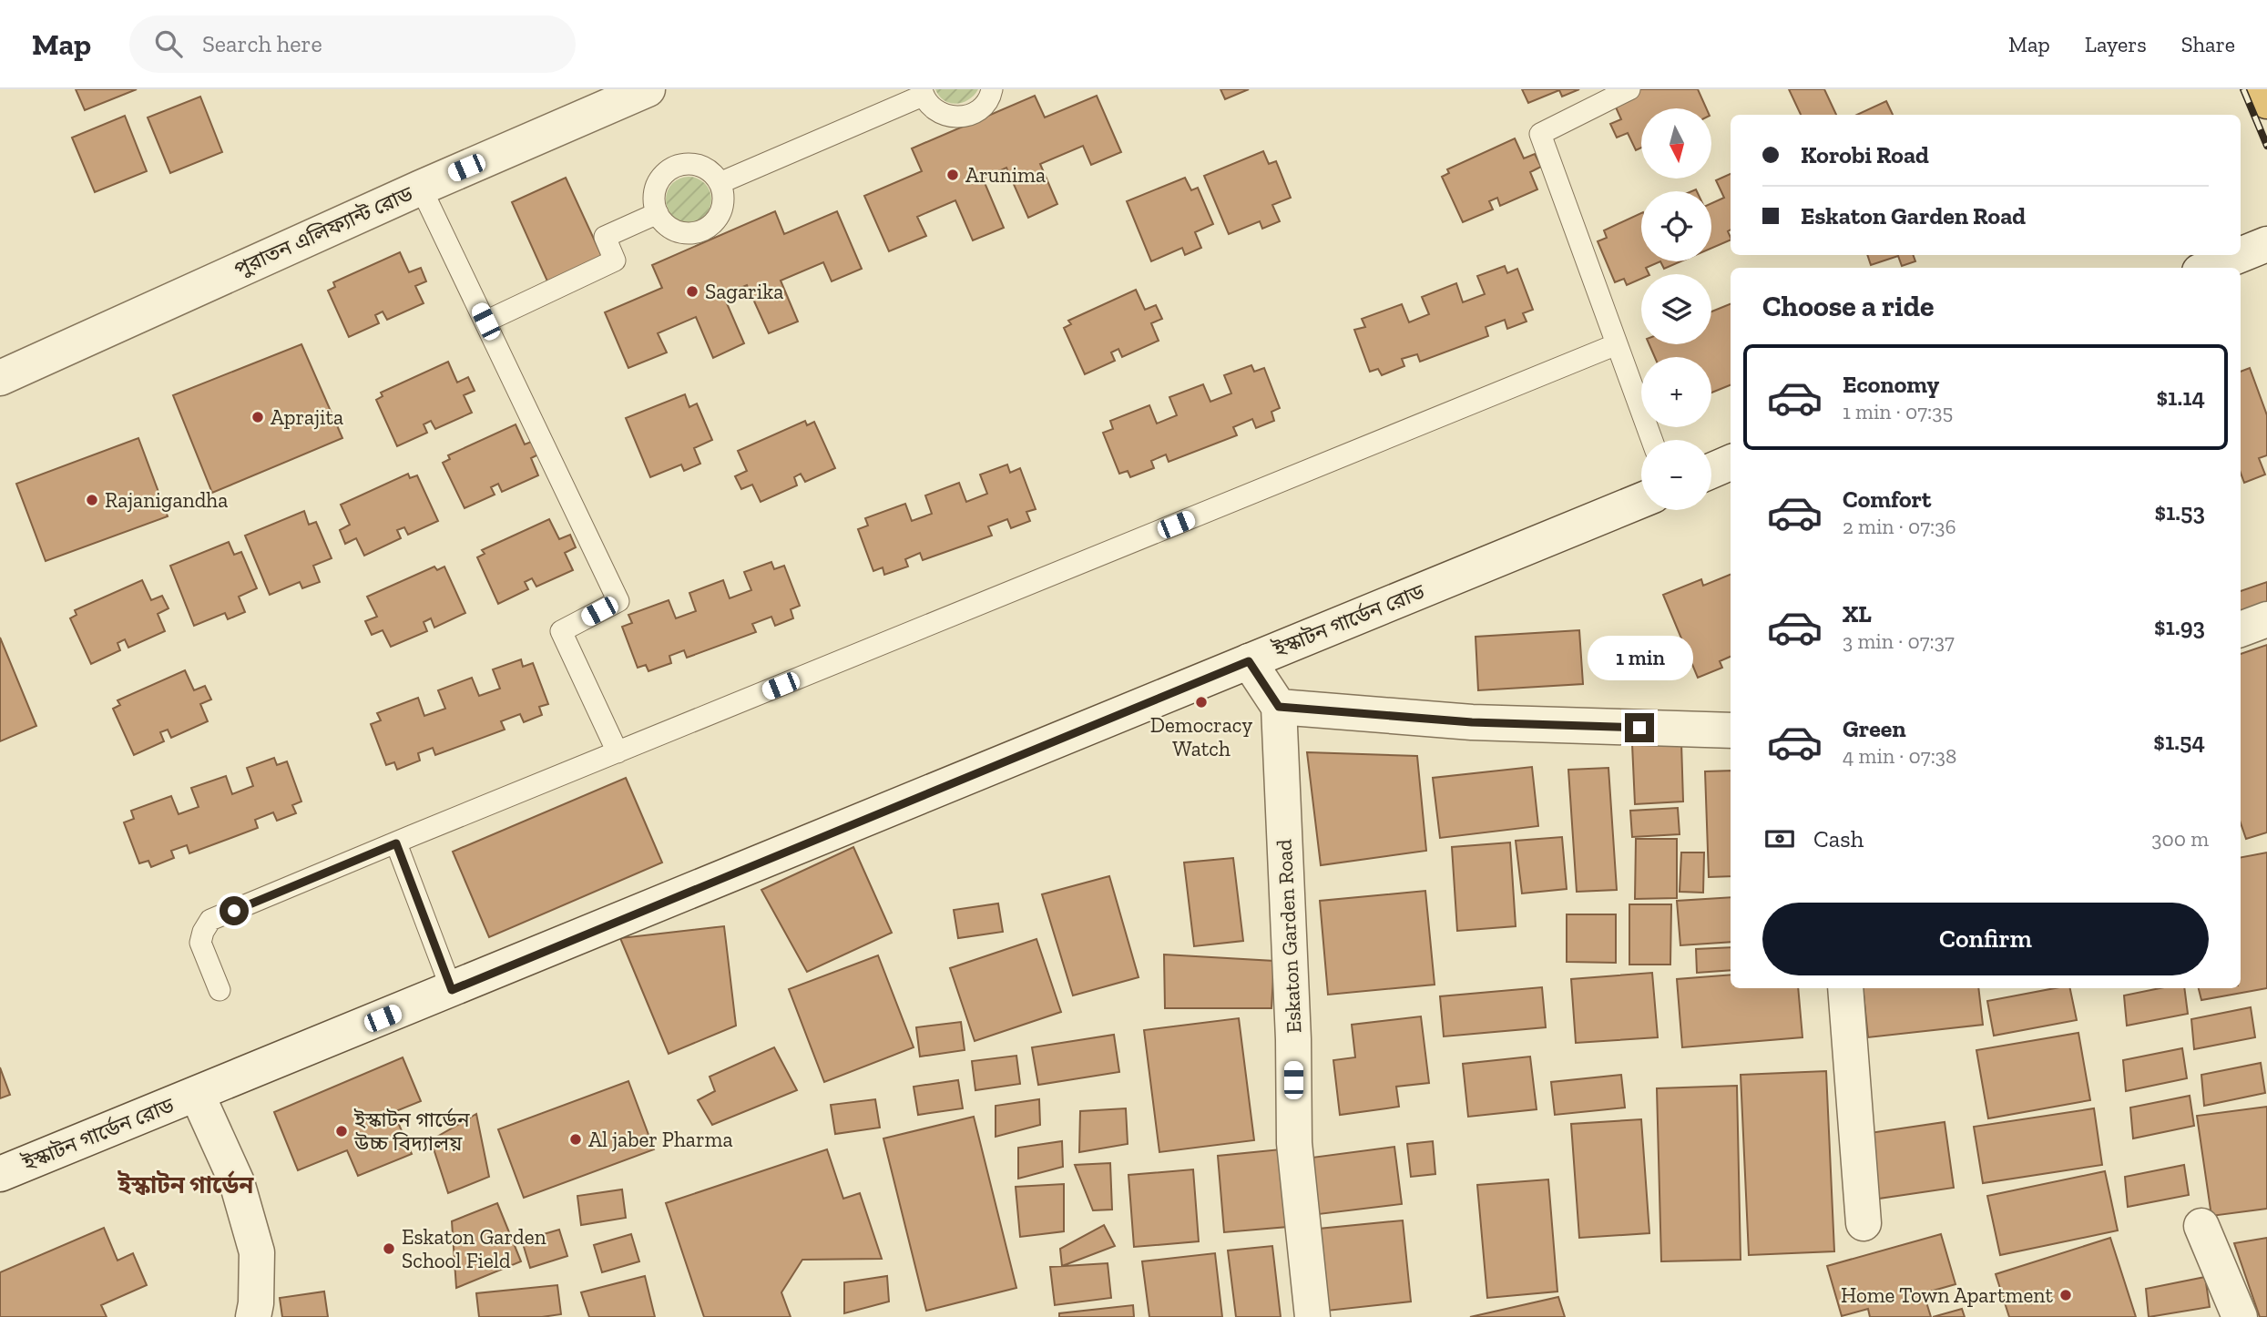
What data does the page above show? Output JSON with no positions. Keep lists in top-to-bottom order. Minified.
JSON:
{"streets":{"street":["পুরাতন এলিফ্যান্ট রোড","ইস্কাটন গার্ডেন রোড","Eskaton Garden Road"]},"districts":["ইস্কাটন গার্ডেন"],"places":["Arunima","Sagarika","Aprajita","Rajanigandha","Democracy Watch","ইস্কাটন গার্ডেন উচ্চ বিদ্যালয়","Al jaber Pharma","Eskaton Garden School Field","Home Town Apartment"],"north":"bottom","page":{"header":"Map","search":"Search here","nav":["Map","Layers","Share"],"map_buttons":["+","−"],"banner":["Korobi Road","Eskaton Garden Road"],"heading":"Choose a ride","list":[{"name":"Economy","note":"1 min · 07:35","value":"$1.14"},{"name":"Comfort","note":"2 min · 07:36","value":"$1.53"},{"name":"XL","note":"3 min · 07:37","value":"$1.93"},{"name":"Green","note":"4 min · 07:38","value":"$1.54"}],"bubble":"1 min","pay":["Cash","300 m"],"buttons":"Confirm"}}
